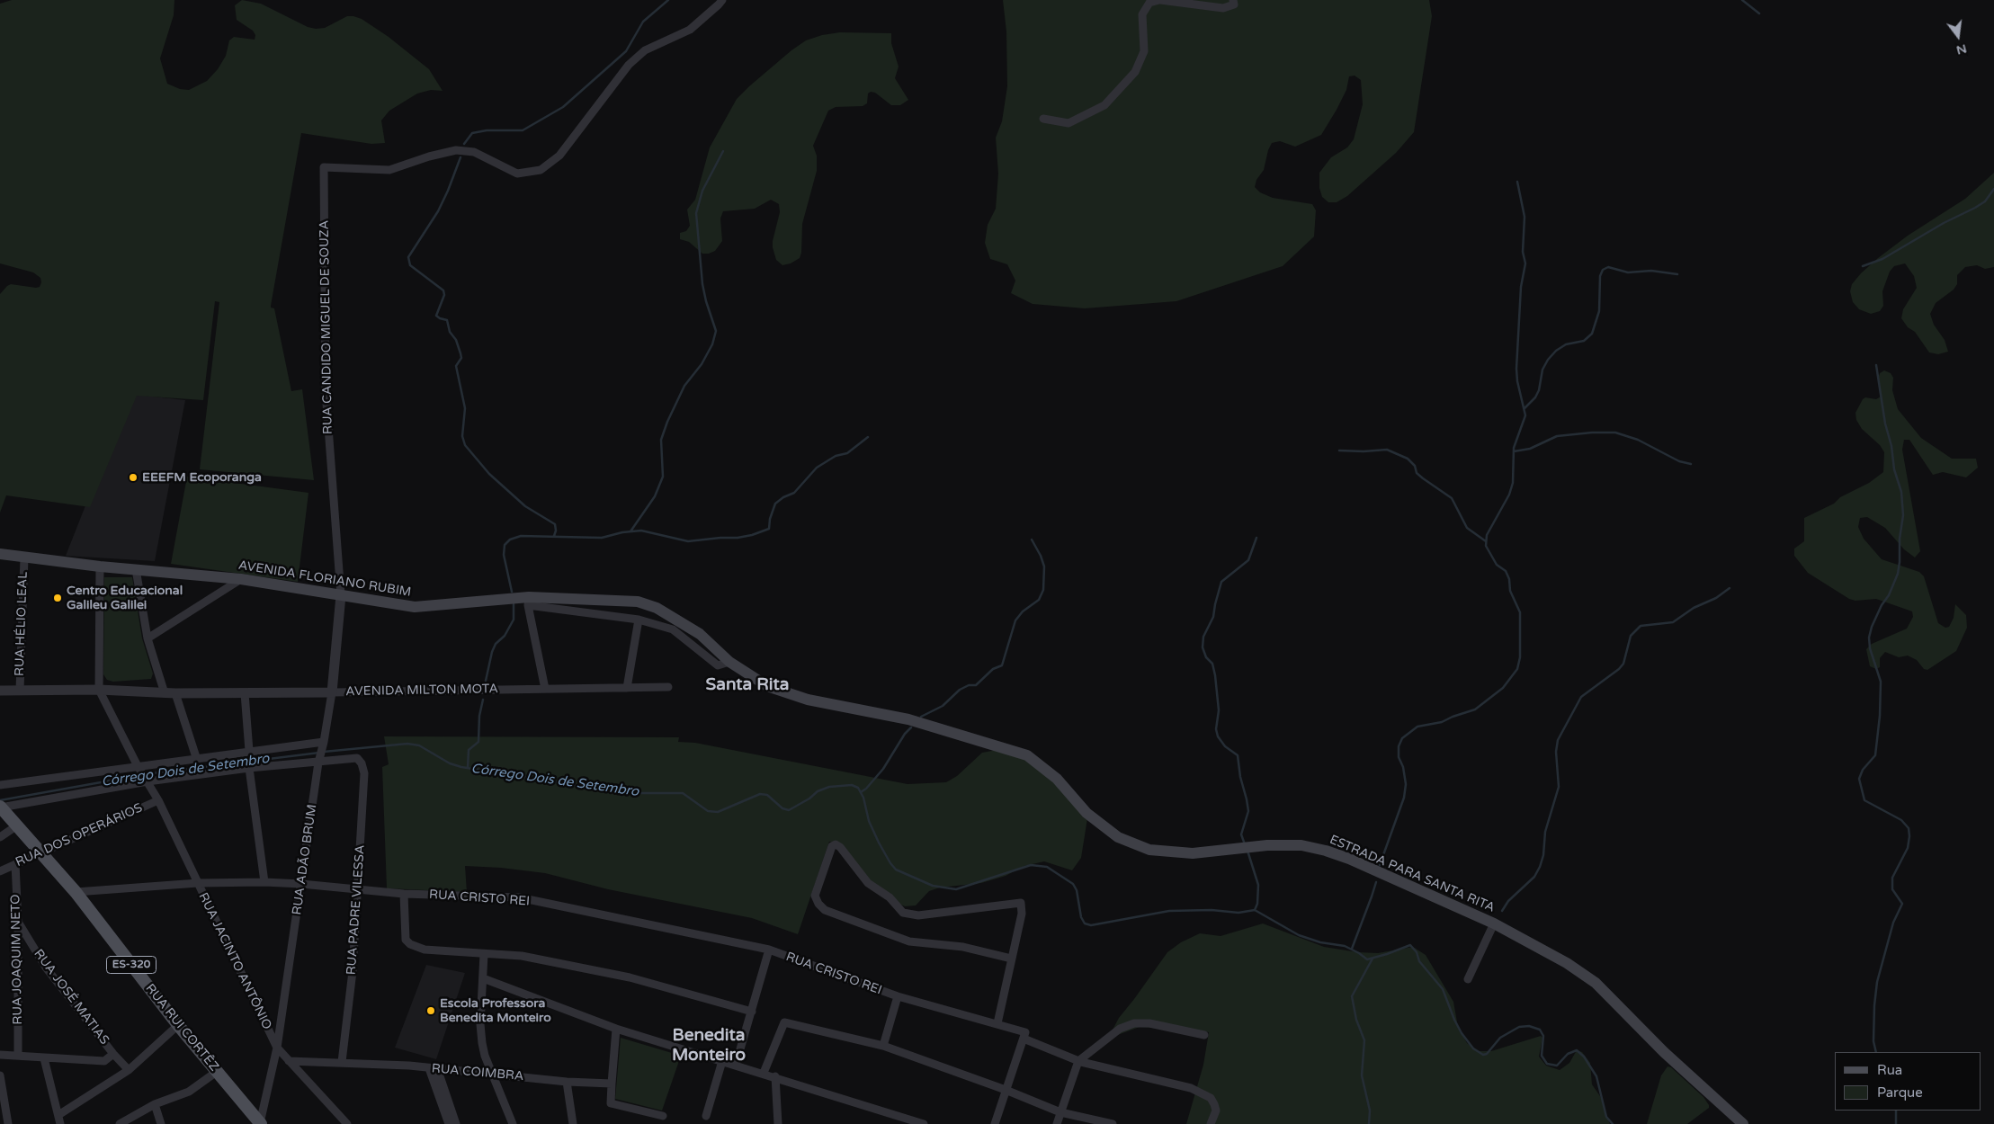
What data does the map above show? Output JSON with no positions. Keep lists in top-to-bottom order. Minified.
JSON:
{"streets":{"main road":["AVENIDA FLORIANO RUBIM","ESTRADA PARA SANTA RITA","ES-320","RUA RUI CORTÊZ"],"street":["RUA CANDIDO MIGUEL DE SOUZA","RUA HÉLIO LEAL","AVENIDA MILTON MOTA","RUA DOS OPERÁRIOS","RUA ADÃO BRUM","RUA CRISTO REI","RUA PADRE VILESSA","RUA JOAQUIM NETO","RUA JACINTO ANTÔNIO","RUA JOSÉ MATIAS","RUA COIMBRA"]},"crossings":[["RUA CANDIDO MIGUEL DE SOUZA","AVENIDA FLORIANO RUBIM"],["RUA CANDIDO MIGUEL DE SOUZA","RUA ADÃO BRUM"],["AVENIDA FLORIANO RUBIM","RUA HÉLIO LEAL"],["AVENIDA FLORIANO RUBIM","RUA ADÃO BRUM"],["AVENIDA FLORIANO RUBIM","ESTRADA PARA SANTA RITA"],["RUA HÉLIO LEAL","AVENIDA MILTON MOTA"],["AVENIDA MILTON MOTA","RUA ADÃO BRUM"],["AVENIDA MILTON MOTA","RUA JACINTO ANTÔNIO"],["RUA DOS OPERÁRIOS","RUA JOAQUIM NETO"],["RUA DOS OPERÁRIOS","RUA JACINTO ANTÔNIO"],["RUA DOS OPERÁRIOS","RUA RUI CORTÊZ"],["RUA ADÃO BRUM","RUA CRISTO REI"],["RUA ADÃO BRUM","RUA PADRE VILESSA"],["RUA ADÃO BRUM","RUA JACINTO ANTÔNIO"],["RUA ADÃO BRUM","RUA RUI CORTÊZ"],["RUA CRISTO REI","RUA PADRE VILESSA"],["RUA CRISTO REI","RUA JACINTO ANTÔNIO"],["RUA CRISTO REI","RUA RUI CORTÊZ"],["RUA PADRE VILESSA","RUA COIMBRA"],["RUA JOAQUIM NETO","RUA JOSÉ MATIAS"],["RUA JACINTO ANTÔNIO","RUA COIMBRA"]],"districts":["Santa Rita","Benedita Monteiro"],"water":["Córrego Dois de Setembro"],"places":["EEEFM Ecoporanga","Centro Educacional Galileu Galilei","Escola Professora Benedita Monteiro"],"legend":["Rua","Parque"],"north":"bottom"}
